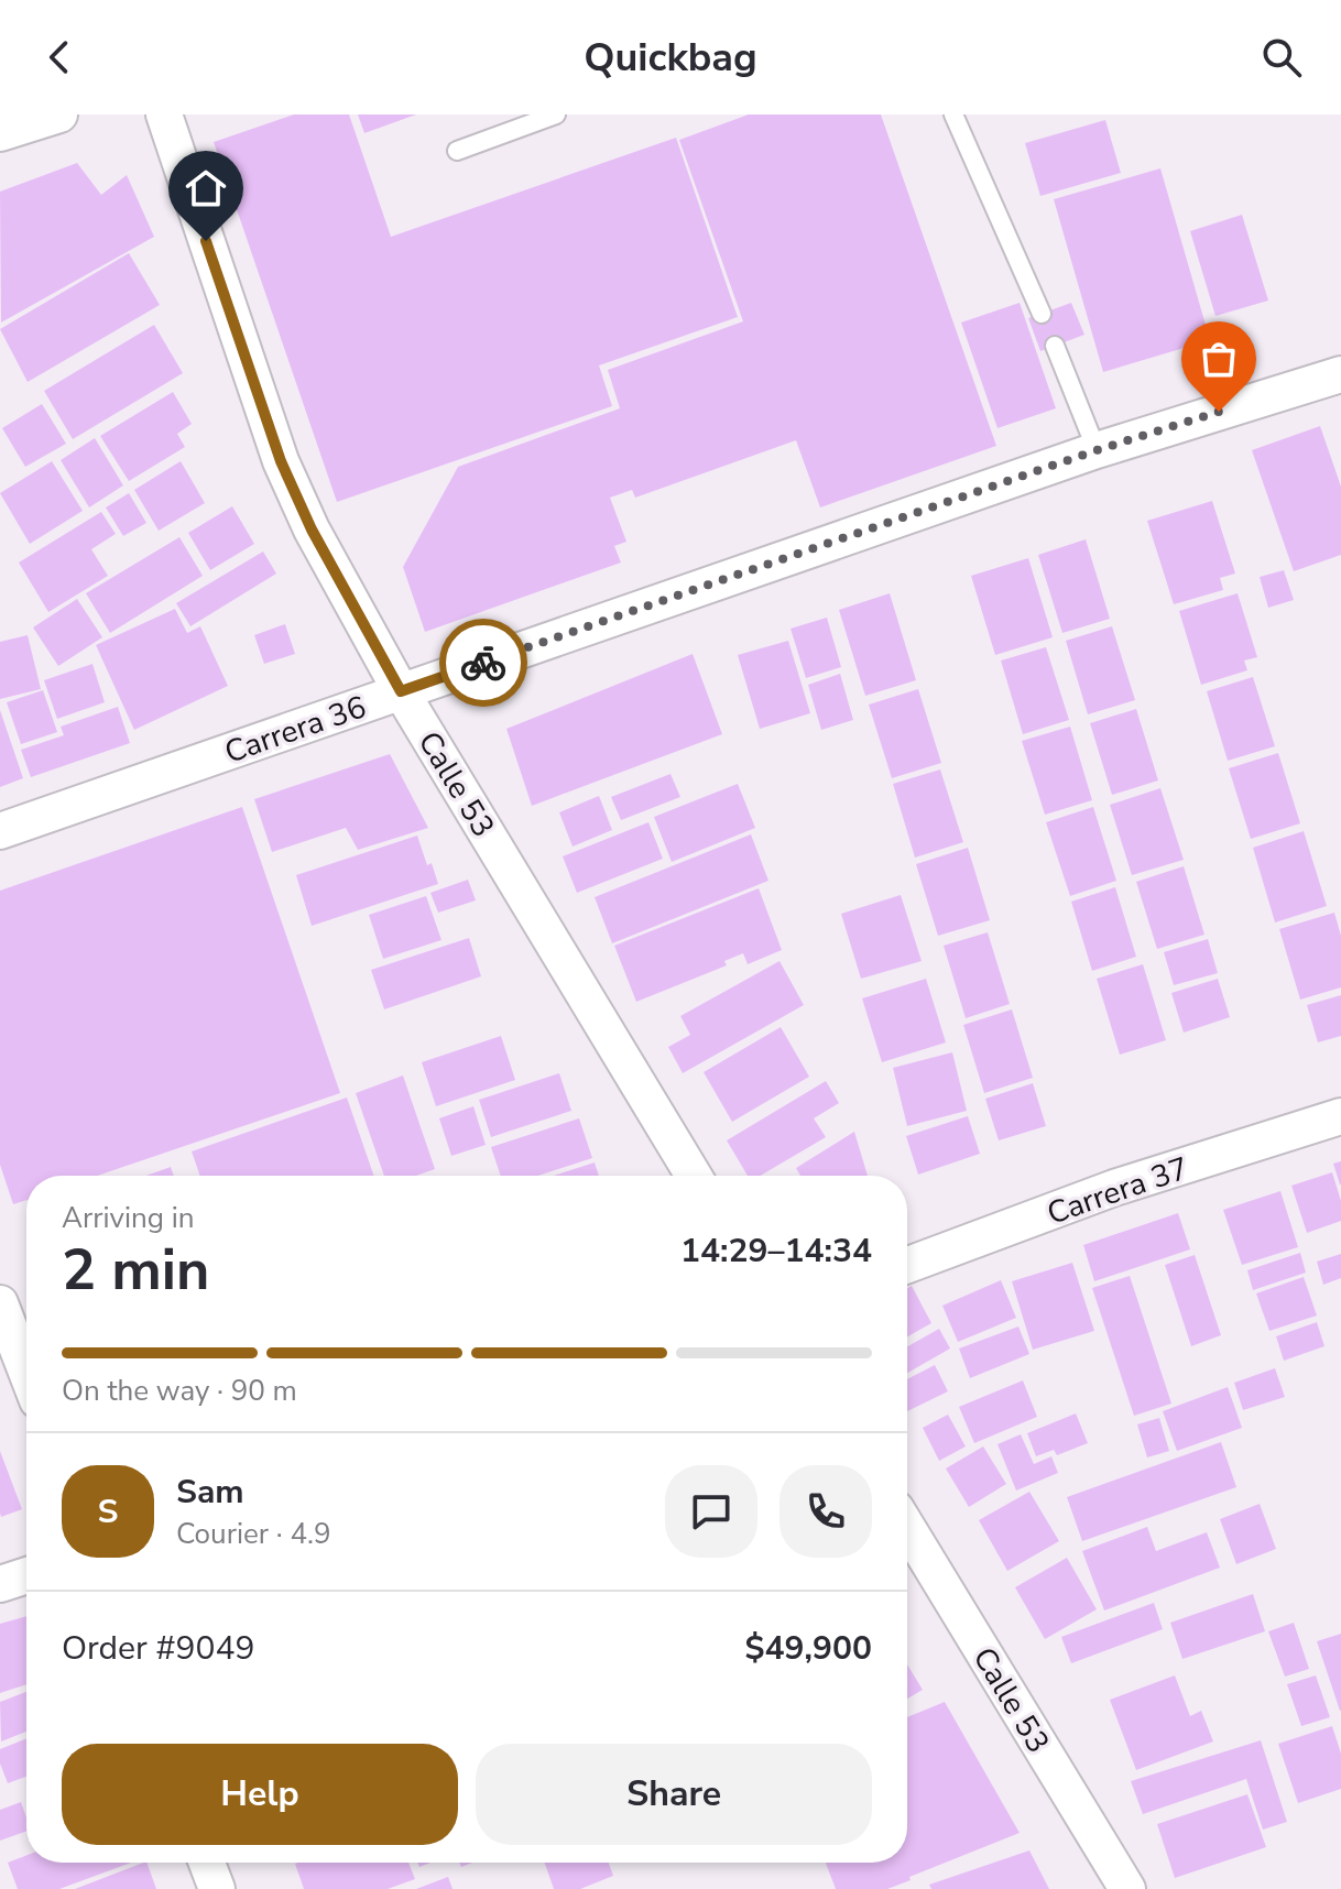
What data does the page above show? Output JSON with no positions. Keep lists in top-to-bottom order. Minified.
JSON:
{"streets":{"street":["Carrera 36","Calle 53","Carrera 37"]},"crossings":[["Carrera 36","Calle 53"]],"page":{"header":"Quickbag","heading":["2 min","Arriving in","14:29–14:34"],"panel":["Sam","Courier · 4.9","Order #9049","$49,900"],"bar":"On the way · 90 m","round":"S","buttons":["Help","Share"]}}
